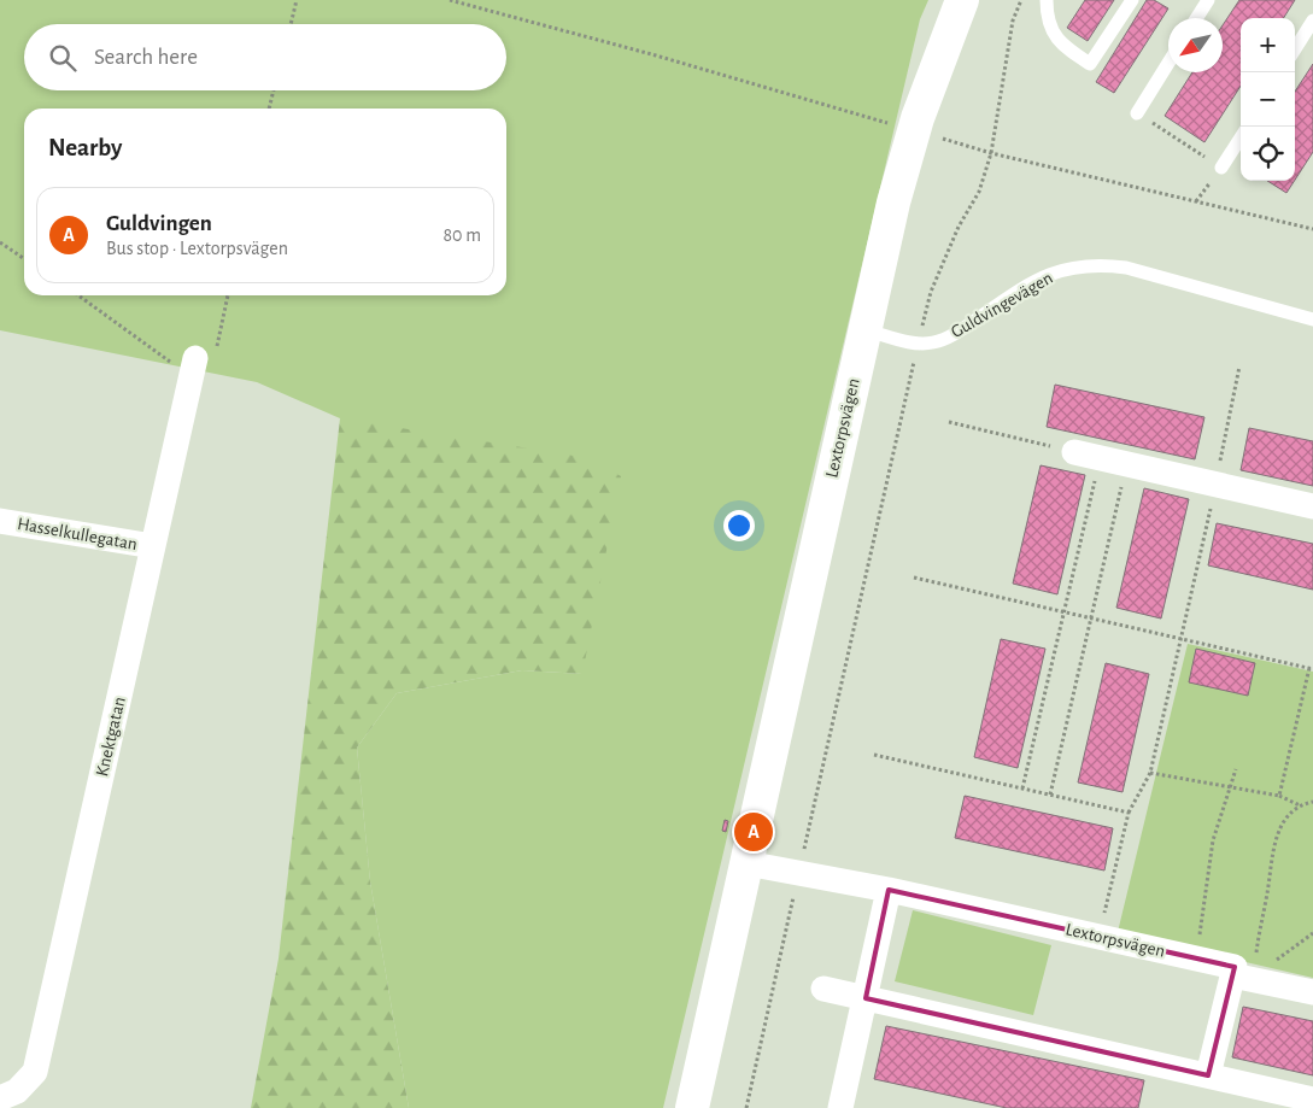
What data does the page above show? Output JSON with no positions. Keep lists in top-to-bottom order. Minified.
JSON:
{"streets":{"street":["Lextorpsvägen","Hasselkullegatan","Knektgatan"],"lane":["Guldvingevägen"]},"crossings":[["Guldvingevägen","Lextorpsvägen"],["Hasselkullegatan","Knektgatan"]],"north":"bottom left","page":{"map_buttons":["+","−"],"search":"Search here","heading":"Nearby","list":[{"mark":"A","name":"Guldvingen","note":"Bus stop · Lextorpsvägen","value":"80 m"}],"pins":"A"}}
